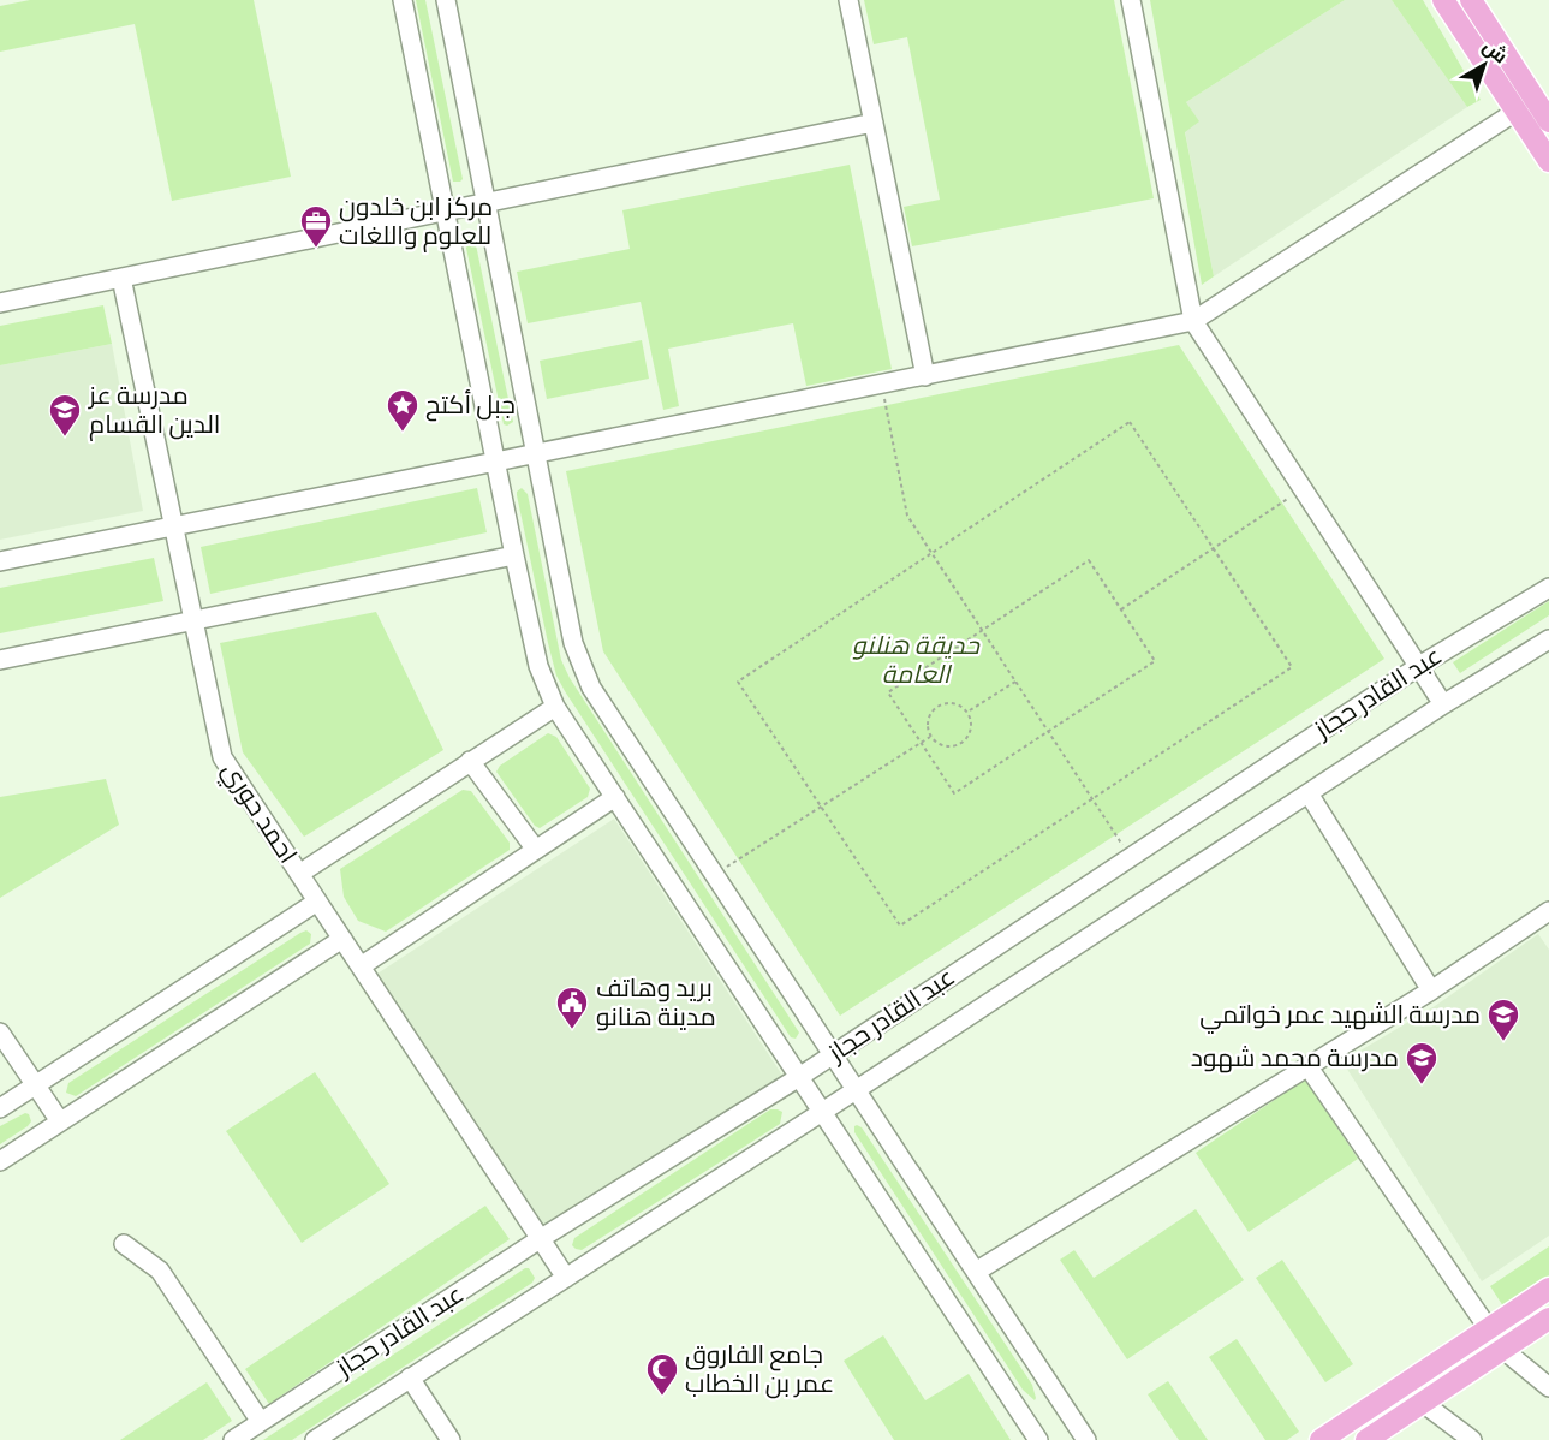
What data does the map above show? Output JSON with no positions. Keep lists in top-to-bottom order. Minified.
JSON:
{"streets":{"street":["عبد القادر حجاز","احمد حوري"]},"crossings":[["عبد القادر حجاز","احمد حوري"]],"parks":["حديقة هنلنو العامة"],"places":{"office":["مركز ابن خلدون للعلوم واللغات"],"place":["جبل أكتح"],"school or university":["مدرسة عز الدين القسام","مدرسة الشهيد عمر خواتمي","مدرسة محمد شهود"],"public building":["بريد وهاتف مدينة هنانو"],"mosque":["جامع الفاروق عمر بن الخطاب"]},"north":"top right"}
